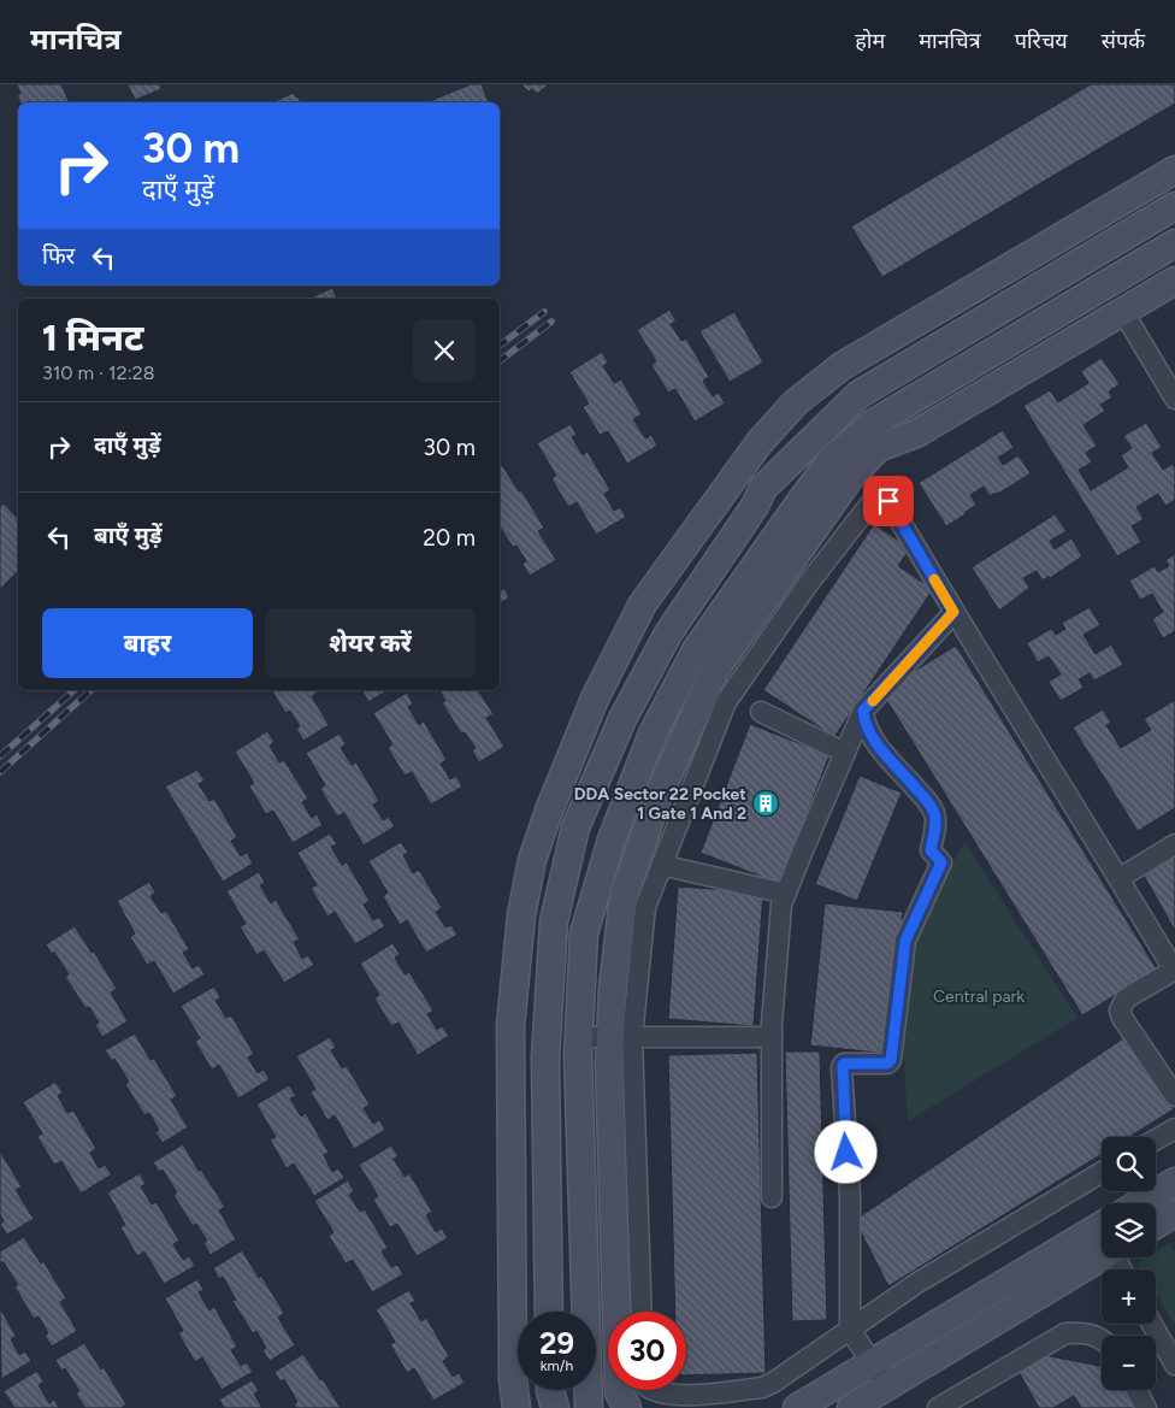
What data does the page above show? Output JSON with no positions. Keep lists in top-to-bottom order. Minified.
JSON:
{"parks":["Central park"],"places":{"building":["DDA Sector 22 Pocket 1 Gate 1 And 2"]},"page":{"header":"मानचित्र","nav":["होम","मानचित्र","परिचय","संपर्क"],"turn":["30 m","दाएँ मुड़ें"],"then":"फिर","heading":["1 मिनट","310 m · 12:28"],"list":[{"name":"दाएँ मुड़ें","value":"30 m"},{"name":"बाएँ मुड़ें","value":"20 m"}],"buttons":["बाहर","शेयर करें"],"map_buttons":["+","−"],"speed":"29 km/h","limit":"30"}}
